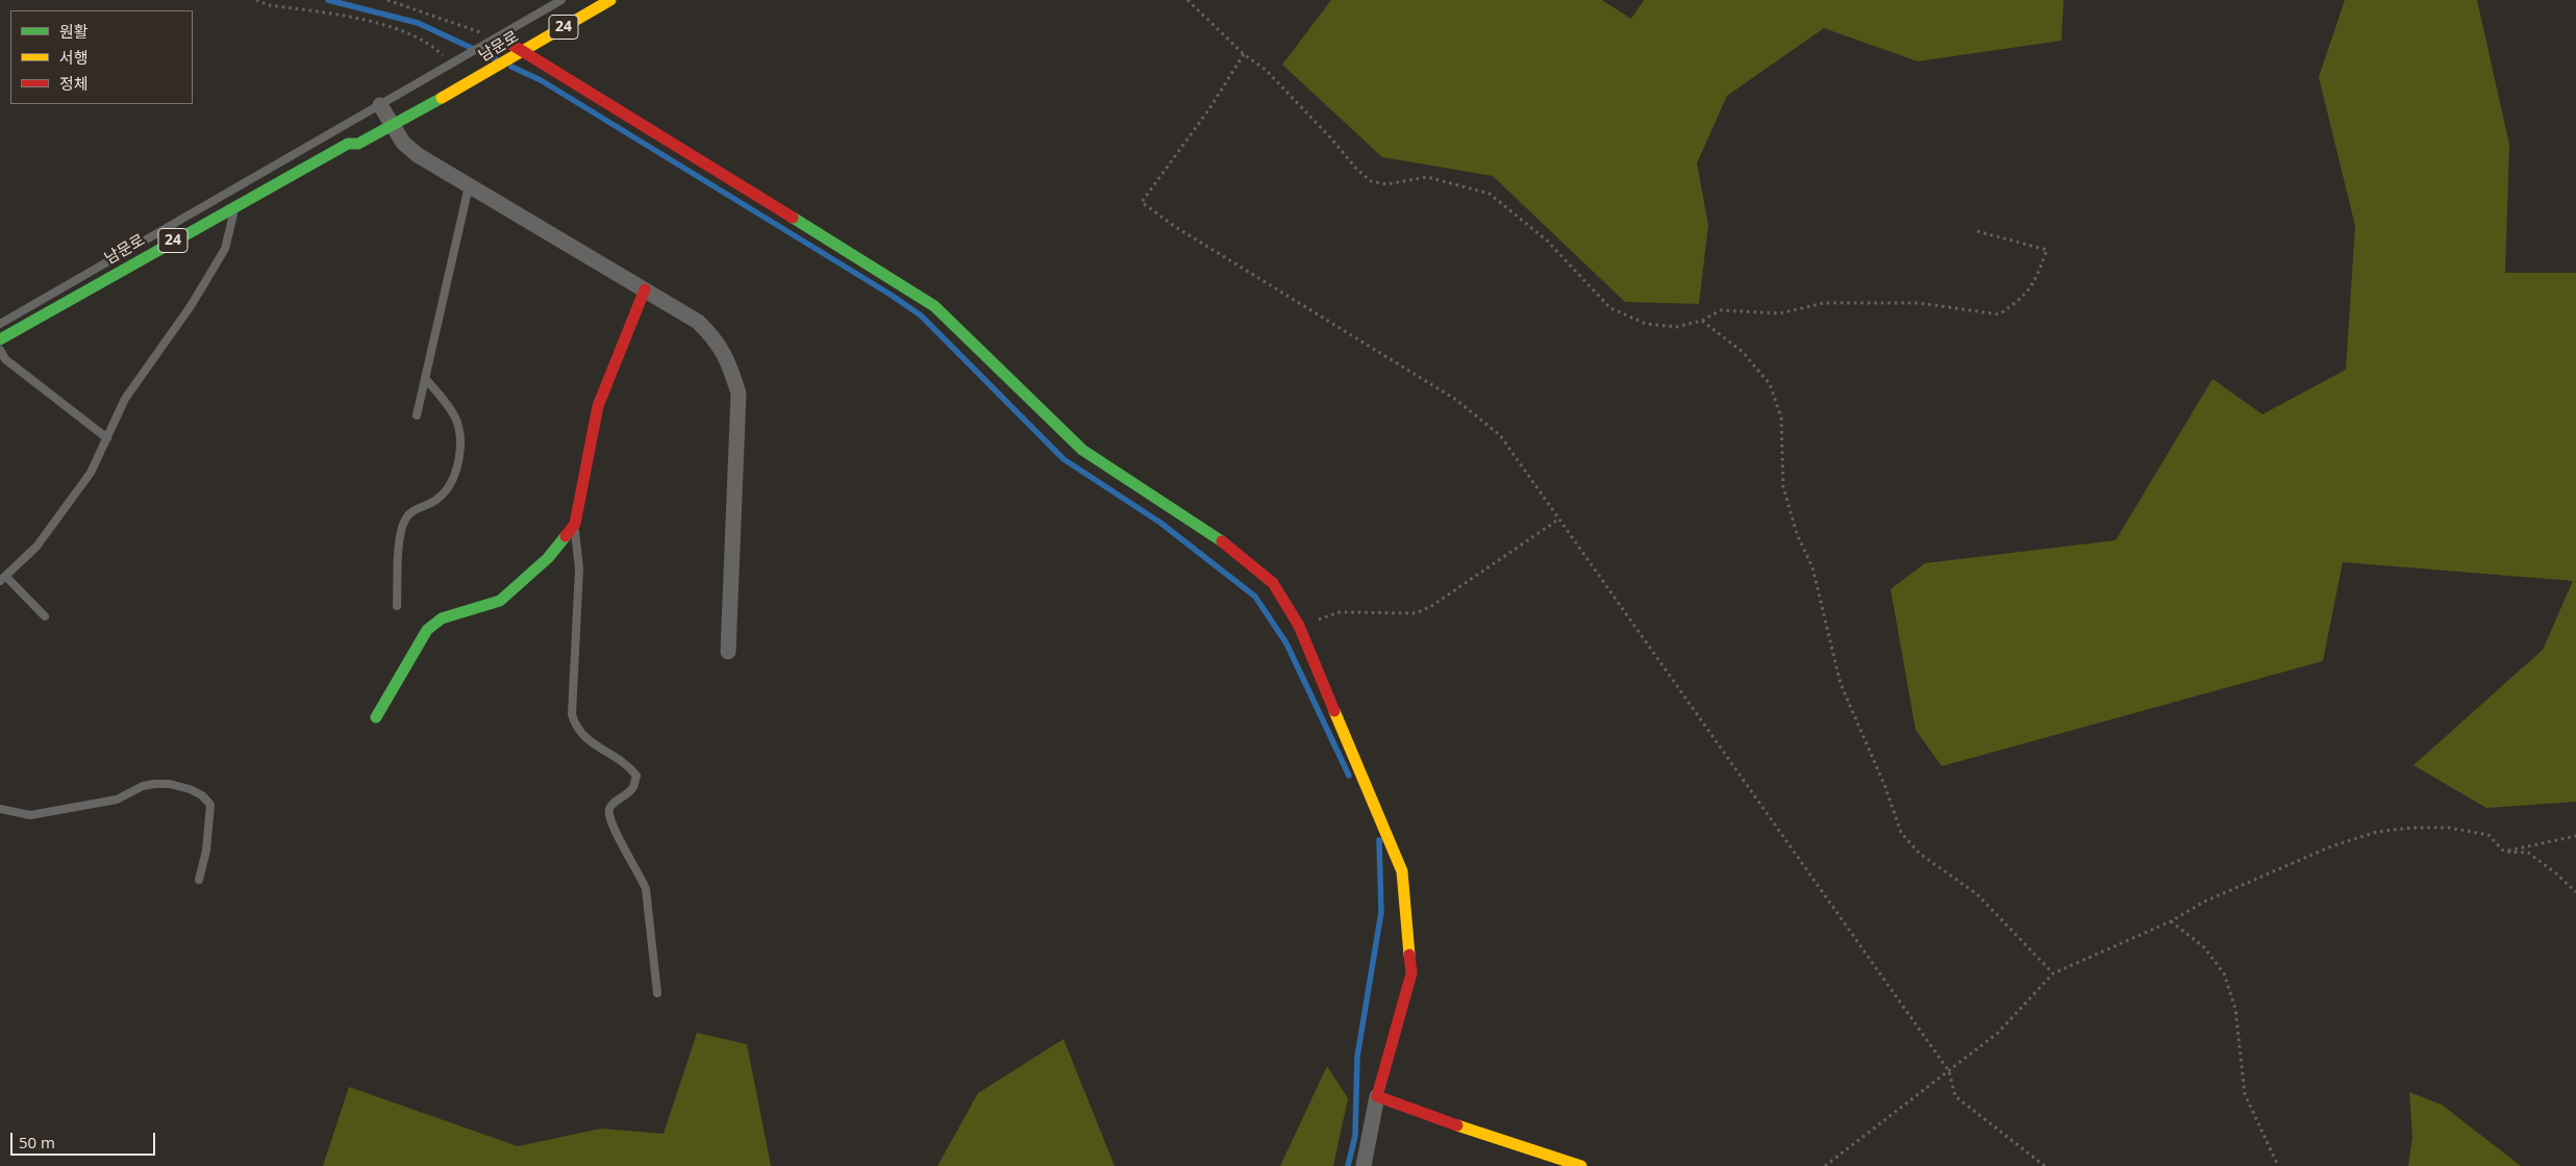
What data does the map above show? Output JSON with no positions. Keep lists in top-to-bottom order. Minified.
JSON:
{"streets":{"street":["24","남문로"]},"legend":["원활","서행","정체"],"scale_bar":"50 m"}
